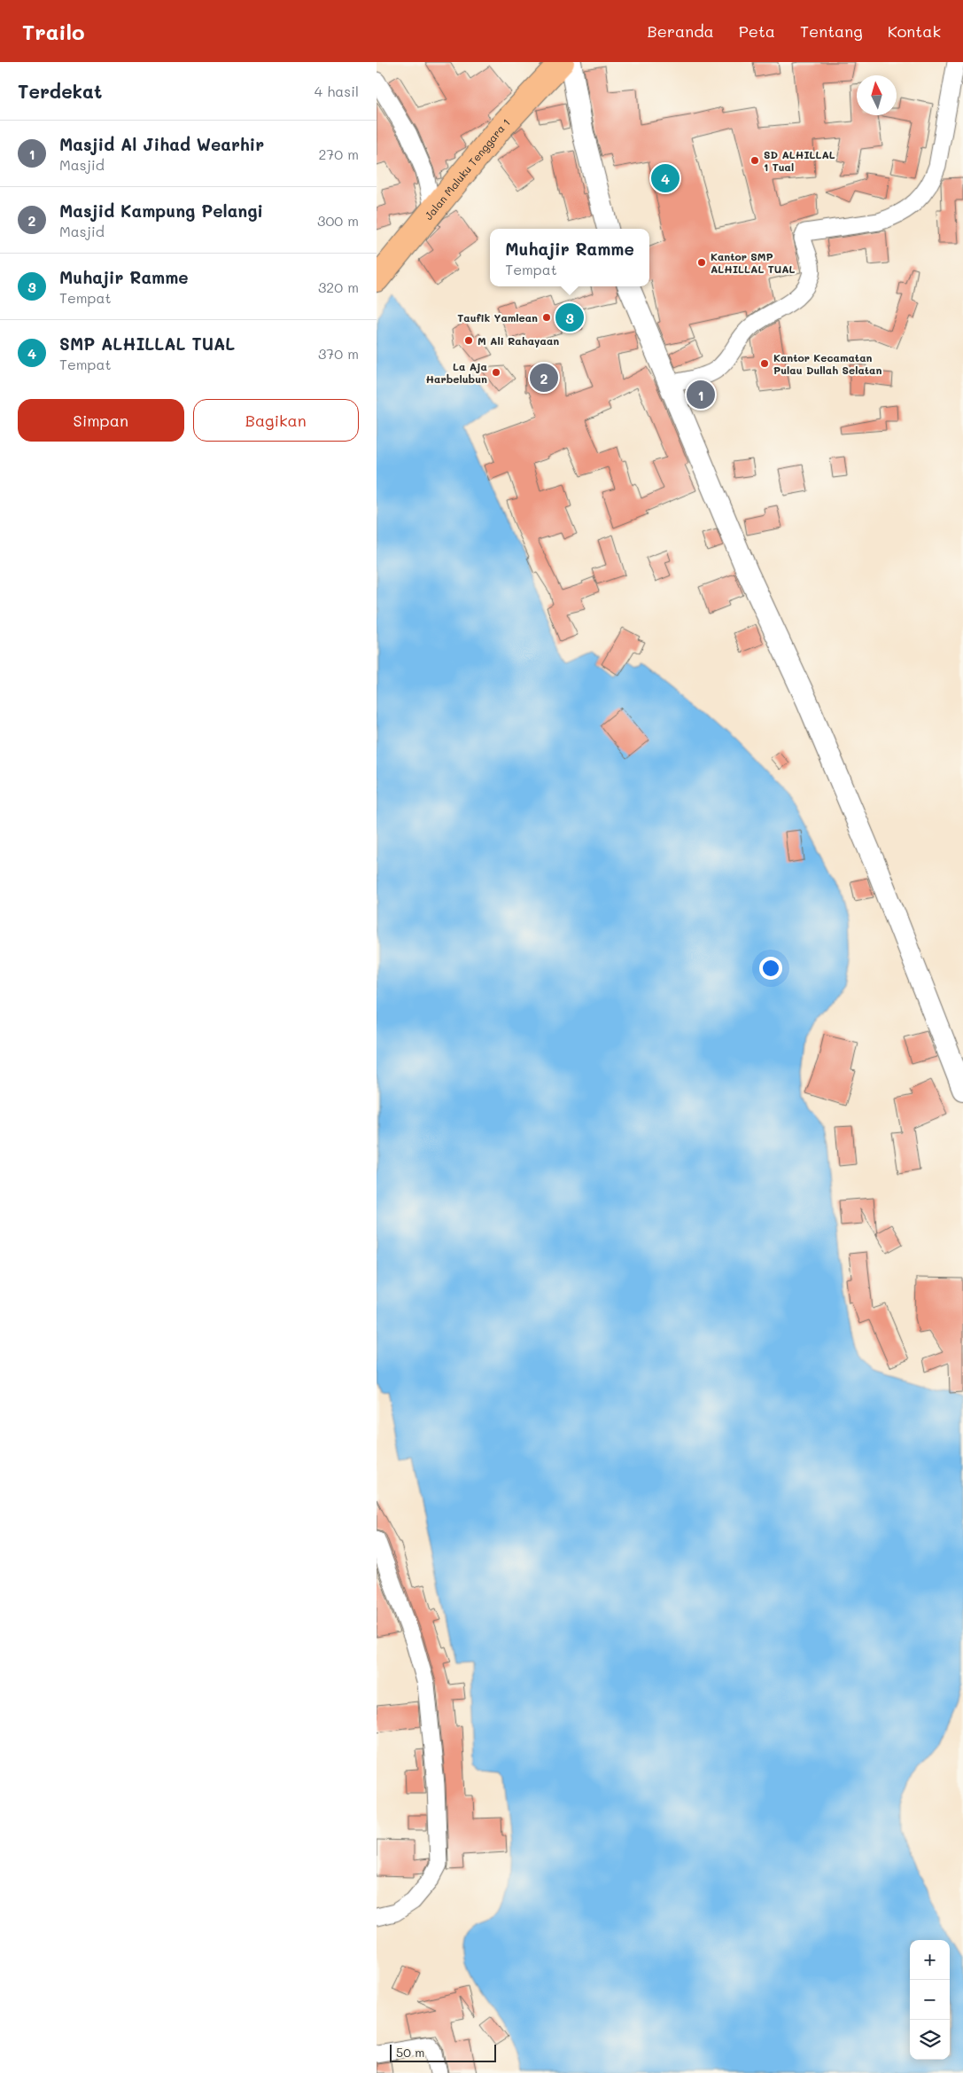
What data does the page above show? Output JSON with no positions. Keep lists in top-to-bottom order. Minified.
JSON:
{"streets":{"highway":["Jalan Maluku Tenggara 1"]},"places":["SD ALHILLAL 1 Tual","Kantor SMP ALHILLAL TUAL","Taufik Yamlean","M Ali Rahayaan","Kantor Kecamatan Pulau Dullah Selatan","La Aja Harbelubun"],"scale_bar":"50 m","north":"top","page":{"header":"Trailo","nav":["Beranda","Peta","Tentang","Kontak"],"heading":["Terdekat","4 hasil"],"list":[{"mark":"1","name":"Masjid Al Jihad Wearhir","note":"Masjid","value":"270 m"},{"mark":"2","name":"Masjid Kampung Pelangi","note":"Masjid","value":"300 m"},{"mark":"3","name":"Muhajir Ramme","note":"Tempat","value":"320 m"},{"mark":"4","name":"SMP ALHILLAL TUAL","note":"Tempat","value":"370 m"}],"pins":["4","3","2","1"],"popup":["Muhajir Ramme","Tempat"],"buttons":["Simpan","Bagikan"],"map_buttons":["+","−"],"scale":"50 m"}}
